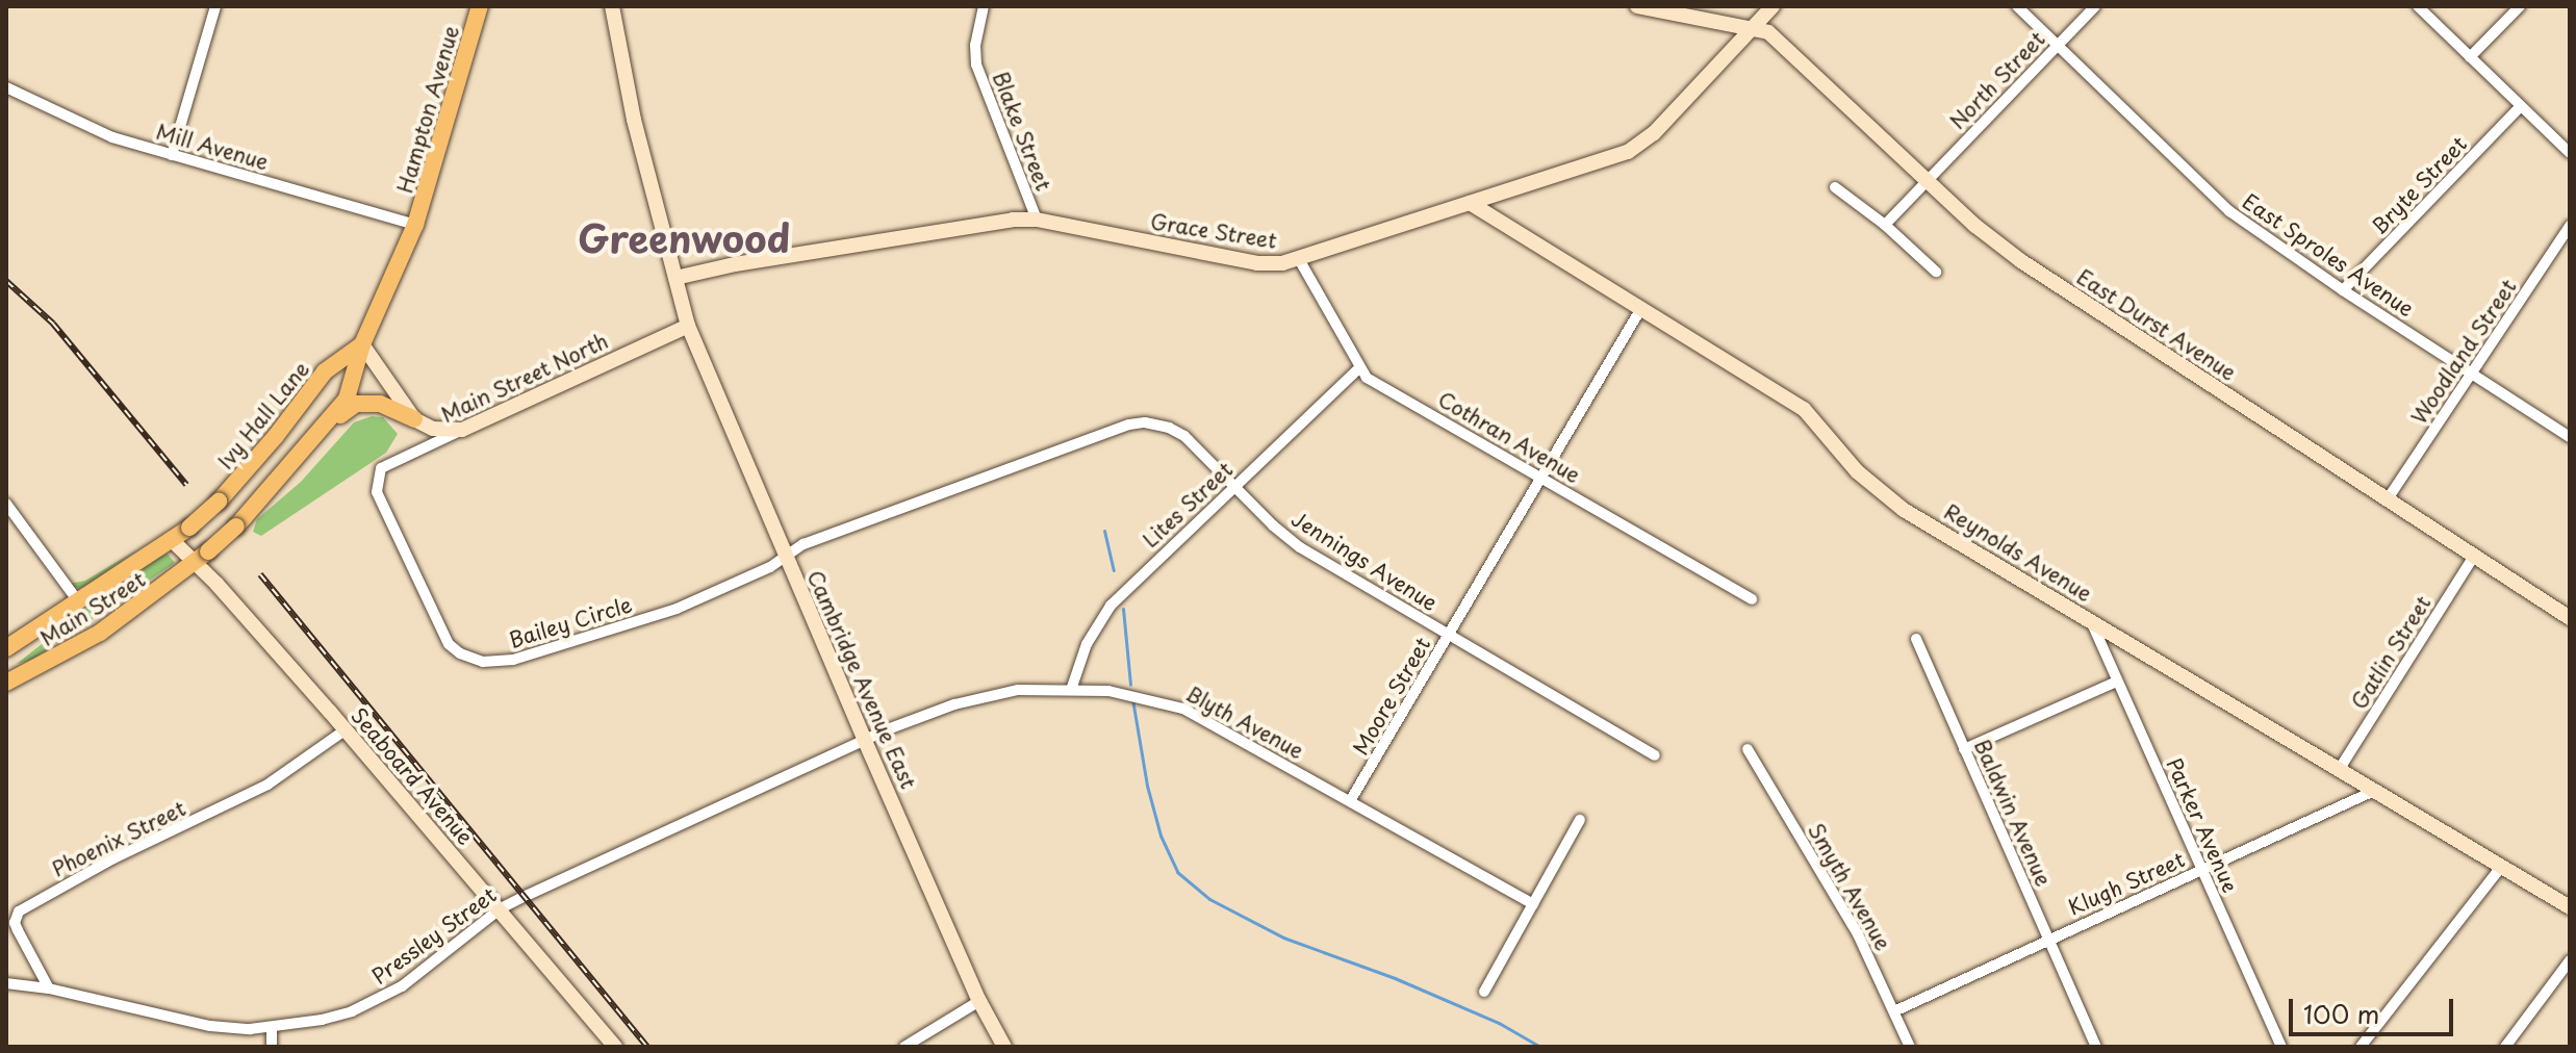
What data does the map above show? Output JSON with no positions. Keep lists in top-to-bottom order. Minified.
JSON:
{"streets":{"main road":["Hampton Avenue","Grace Street","East Durst Avenue","Main Street North","Ivy Hall Lane","Reynolds Avenue","Main Street","Cambridge Avenue East","Seaboard Avenue"],"street":["North Street","Blake Street","Mill Avenue","Bryte Street","East Sproles Avenue","Woodland Street","Cothran Avenue","Lites Street","Jennings Avenue","Bailey Circle","Gatlin Street","Moore Street","Blyth Avenue","Baldwin Avenue","Parker Avenue","Phoenix Street","Klugh Street","Smyth Avenue","Pressley Street"]},"crossings":[["North Street","East Sproles Avenue"],["North Street","East Durst Avenue"],["Hampton Avenue","Mill Avenue"],["Hampton Avenue","Ivy Hall Lane"],["Blake Street","Grace Street"],["Bryte Street","East Sproles Avenue"],["Grace Street","East Durst Avenue"],["Grace Street","Cothran Avenue"],["Grace Street","Reynolds Avenue"],["Grace Street","Cambridge Avenue East"],["East Sproles Avenue","Woodland Street"],["East Durst Avenue","Woodland Street"],["East Durst Avenue","Gatlin Street"],["Main Street North","Bailey Circle"],["Main Street North","Cambridge Avenue East"],["Ivy Hall Lane","Main Street"],["Ivy Hall Lane","Seaboard Avenue"],["Cothran Avenue","Lites Street"],["Cothran Avenue","Moore Street"],["Lites Street","Jennings Avenue"],["Lites Street","Blyth Avenue"],["Reynolds Avenue","Gatlin Street"],["Reynolds Avenue","Moore Street"],["Reynolds Avenue","Parker Avenue"],["Reynolds Avenue","Klugh Street"],["Jennings Avenue","Bailey Circle"],["Jennings Avenue","Cambridge Avenue East"],["Jennings Avenue","Moore Street"],["Main Street","Seaboard Avenue"],["Bailey Circle","Cambridge Avenue East"],["Cambridge Avenue East","Blyth Avenue"],["Cambridge Avenue East","Pressley Street"],["Moore Street","Blyth Avenue"],["Blyth Avenue","Pressley Street"],["Seaboard Avenue","Phoenix Street"],["Seaboard Avenue","Pressley Street"],["Baldwin Avenue","Klugh Street"],["Parker Avenue","Klugh Street"],["Phoenix Street","Pressley Street"],["Klugh Street","Smyth Avenue"]],"districts":["Greenwood"],"scale_bar":"100 m"}
